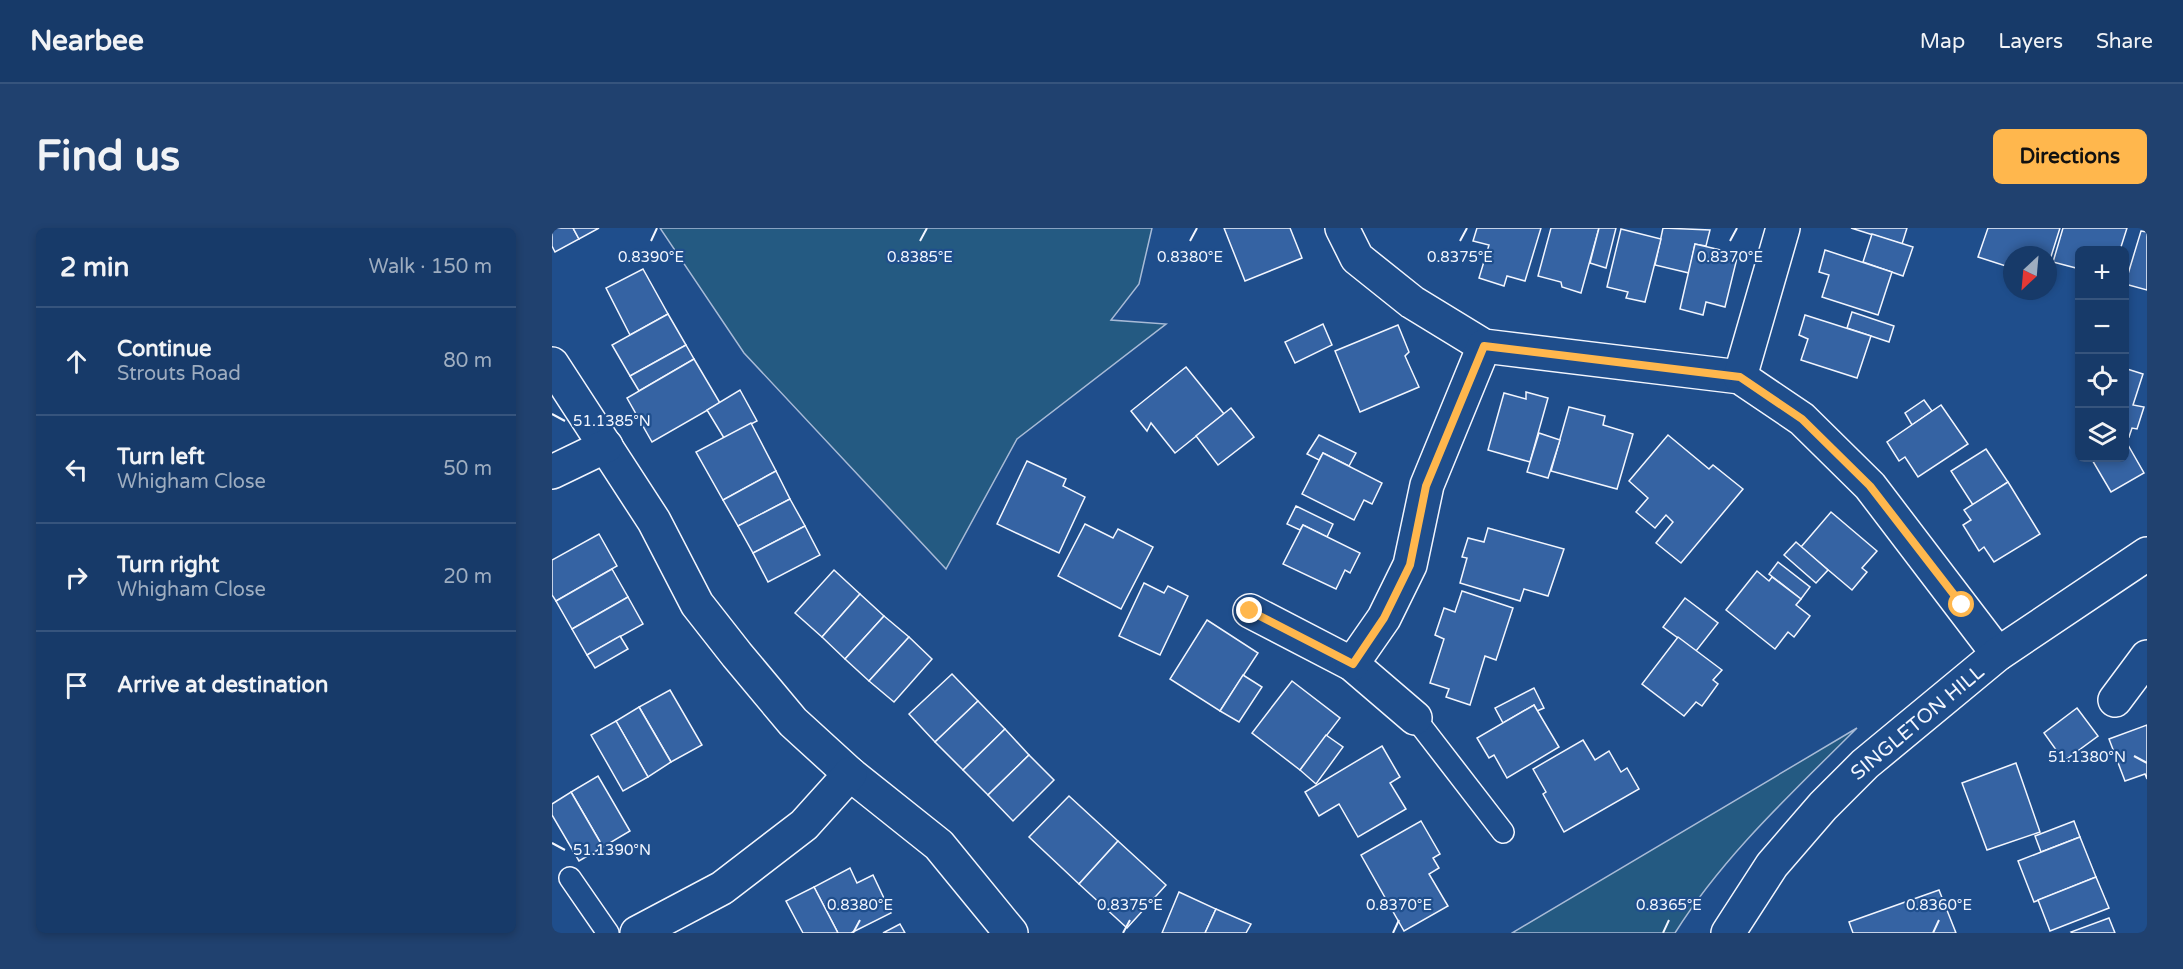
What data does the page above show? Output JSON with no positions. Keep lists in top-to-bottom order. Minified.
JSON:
{"streets":{"street":["SINGLETON HILL"]},"north":"bottom left","page":{"header":"Nearbee","nav":["Map","Layers","Share"],"buttons":"Directions","title":"Find us","heading":["2 min","Walk · 150 m"],"map_buttons":["+","−"],"list":[["Continue","Strouts Road","80 m"],["Turn left","Whigham Close","50 m"],["Turn right","Whigham Close","20 m"],"Arrive at destination"]},"coordinates":["0.8385°E","0.8370°E","0.8390°E","0.8380°E","0.8375°E","51.1385°N","51.1380°N","51.1390°N","0.8365°E","0.8360°E"]}
